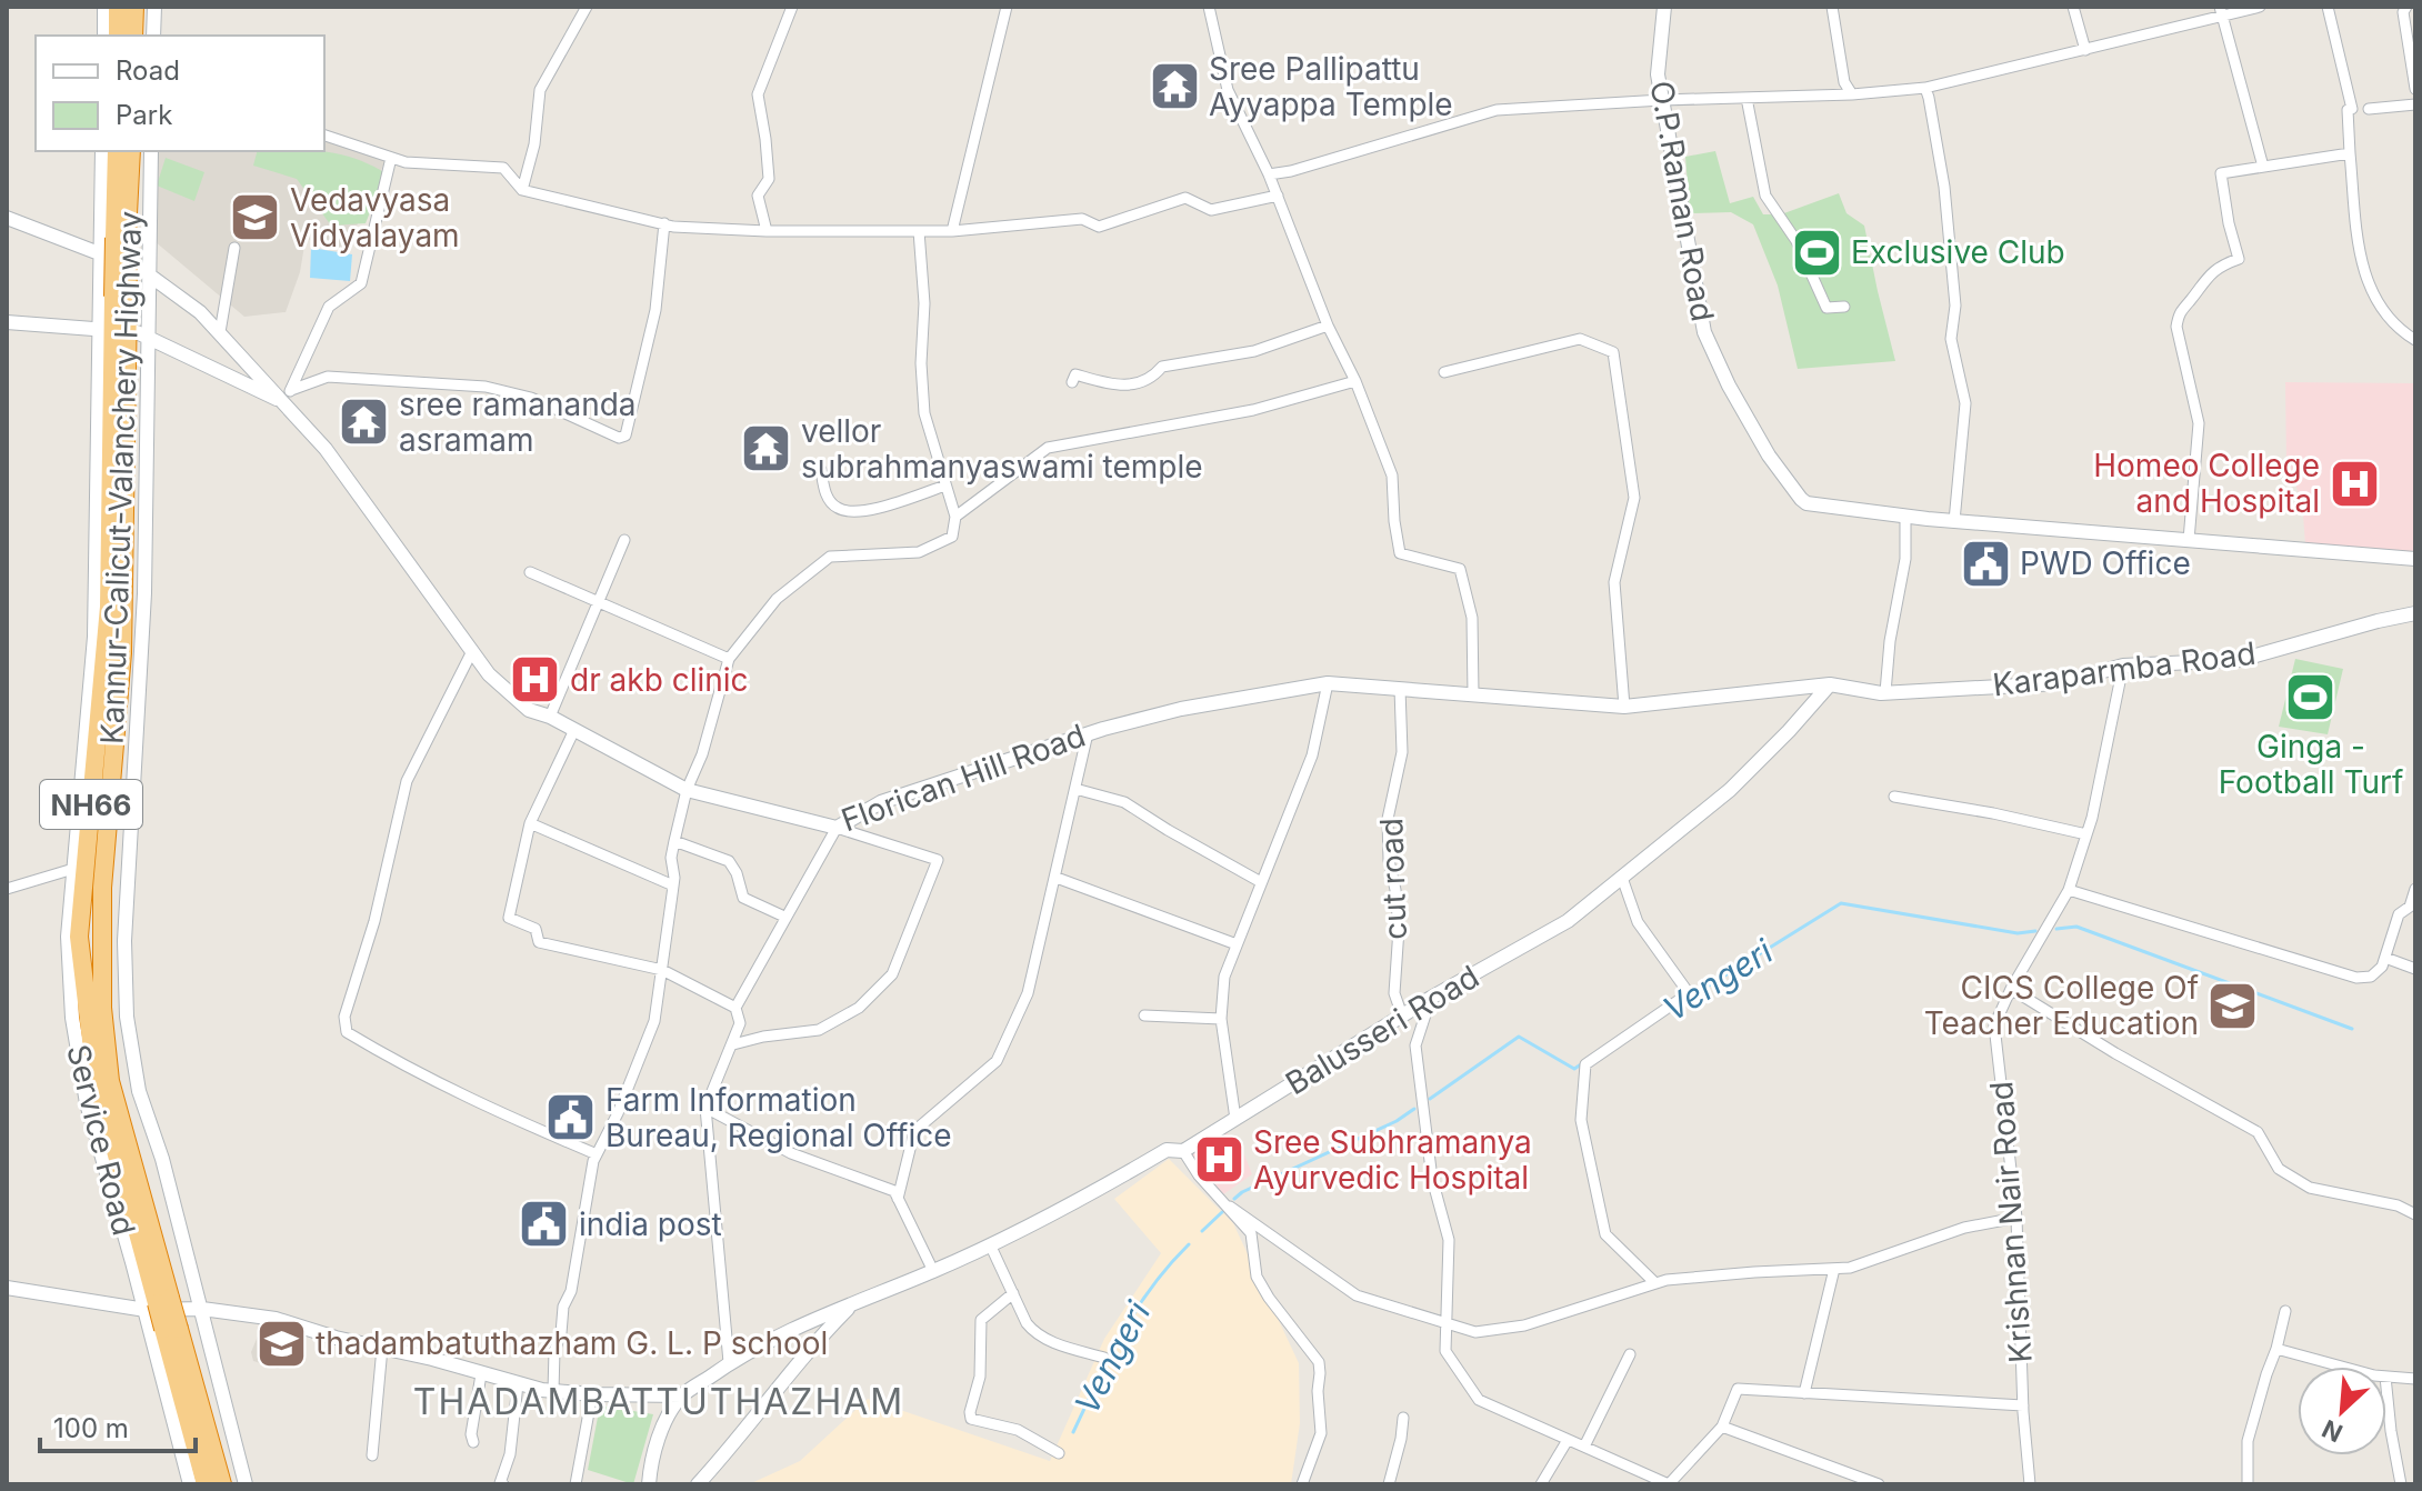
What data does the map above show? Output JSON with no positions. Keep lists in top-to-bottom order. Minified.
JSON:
{"streets":{"highway":["Kannur-Calicut-Valanchery Highway","NH66"],"street":["O.P.Raman Road","Karaparmba Road","Florican Hill Road","cut road","Balusseri Road","Service Road","Krishnan Nair Road"]},"crossings":[["Kannur-Calicut-Valanchery Highway","NH66"],["Kannur-Calicut-Valanchery Highway","Service Road"],["Karaparmba Road","Florican Hill Road"],["Karaparmba Road","Balusseri Road"],["Karaparmba Road","Krishnan Nair Road"],["Florican Hill Road","cut road"],["Florican Hill Road","Balusseri Road"],["Florican Hill Road","Service Road"],["cut road","Balusseri Road"]],"districts":["THADAMBATTUTHAZHAM"],"water":["Vengeri"],"places":{"temple":["Sree Pallipattu Ayyappa Temple","sree ramananda asramam","vellor subrahmanyaswami temple"],"school or university":["Vedavyasa Vidyalayam","CICS College Of Teacher Education","thadambatuthazham G. L. P school"],"sports":["Exclusive Club","Ginga - Football Turf"],"hospital":["Homeo College and Hospital","dr akb clinic","Sree Subhramanya Ayurvedic Hospital"],"public building":["PWD Office","Farm Information Bureau, Regional Office","india post"]},"legend":["Road","Park"],"scale_bar":"100 m","north":"bottom left"}
